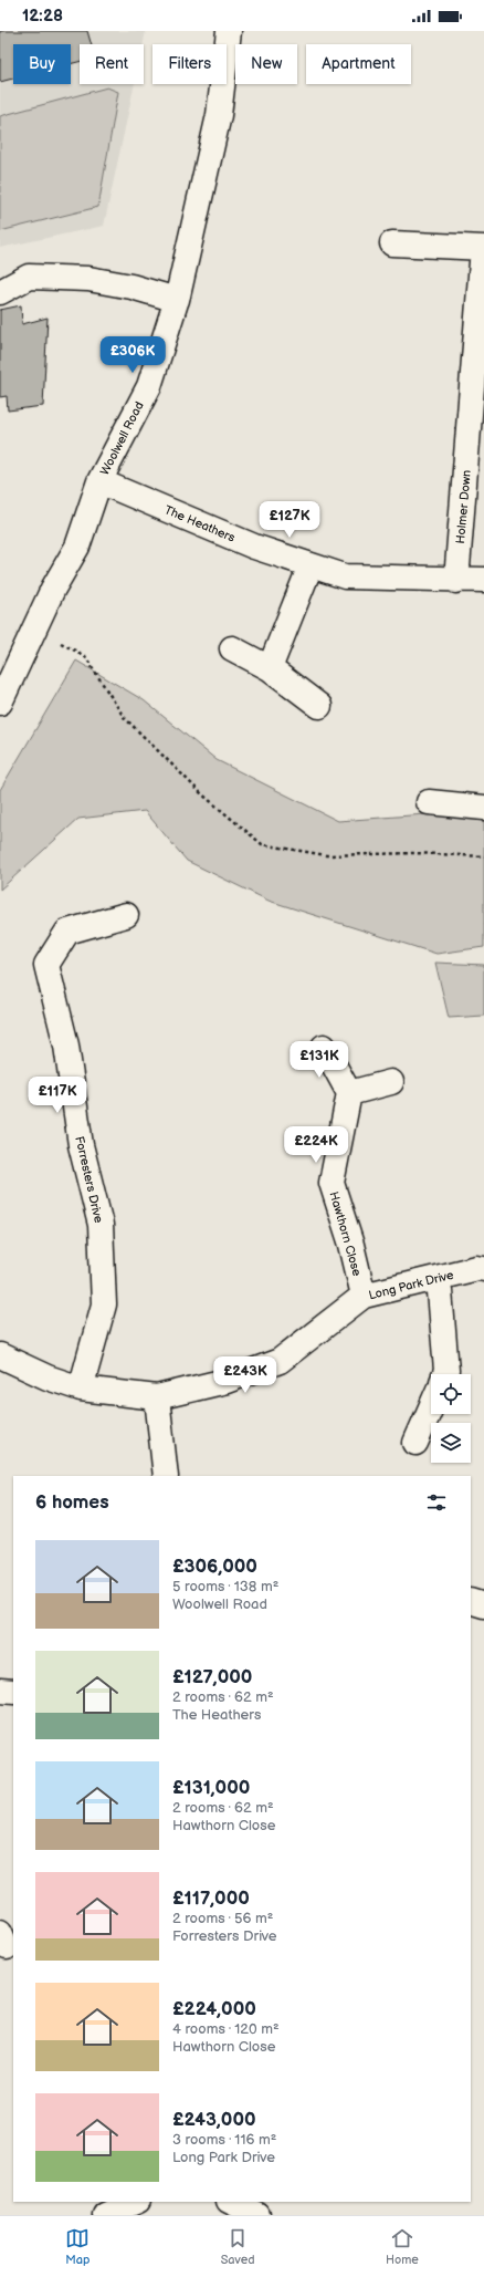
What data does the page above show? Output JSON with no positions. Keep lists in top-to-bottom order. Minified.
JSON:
{"streets":{"street":["Woolwell Road","Holmer Down","The Heathers","Forresters Drive","Hawthorn Close","Long Park Drive"]},"crossings":[["Woolwell Road","The Heathers"],["Holmer Down","The Heathers"],["Forresters Drive","Long Park Drive"],["Hawthorn Close","Long Park Drive"]],"page":{"status":"12:28","chip":["Buy","Rent","Filters","New","Apartment"],"price":["£306K","£127K","£131K","£117K","£224K","£243K"],"heading":"6 homes","list":[{"name":"£306,000","note":"5 rooms · 138 m² · Woolwell Road"},{"name":"£127,000","note":"2 rooms · 62 m² · The Heathers"},{"name":"£131,000","note":"2 rooms · 62 m² · Hawthorn Close"},{"name":"£117,000","note":"2 rooms · 56 m² · Forresters Drive"},{"name":"£224,000","note":"4 rooms · 120 m² · Hawthorn Close"},{"name":"£243,000","note":"3 rooms · 116 m² · Long Park Drive"}],"tabs":["Map","Saved","Home"]}}
